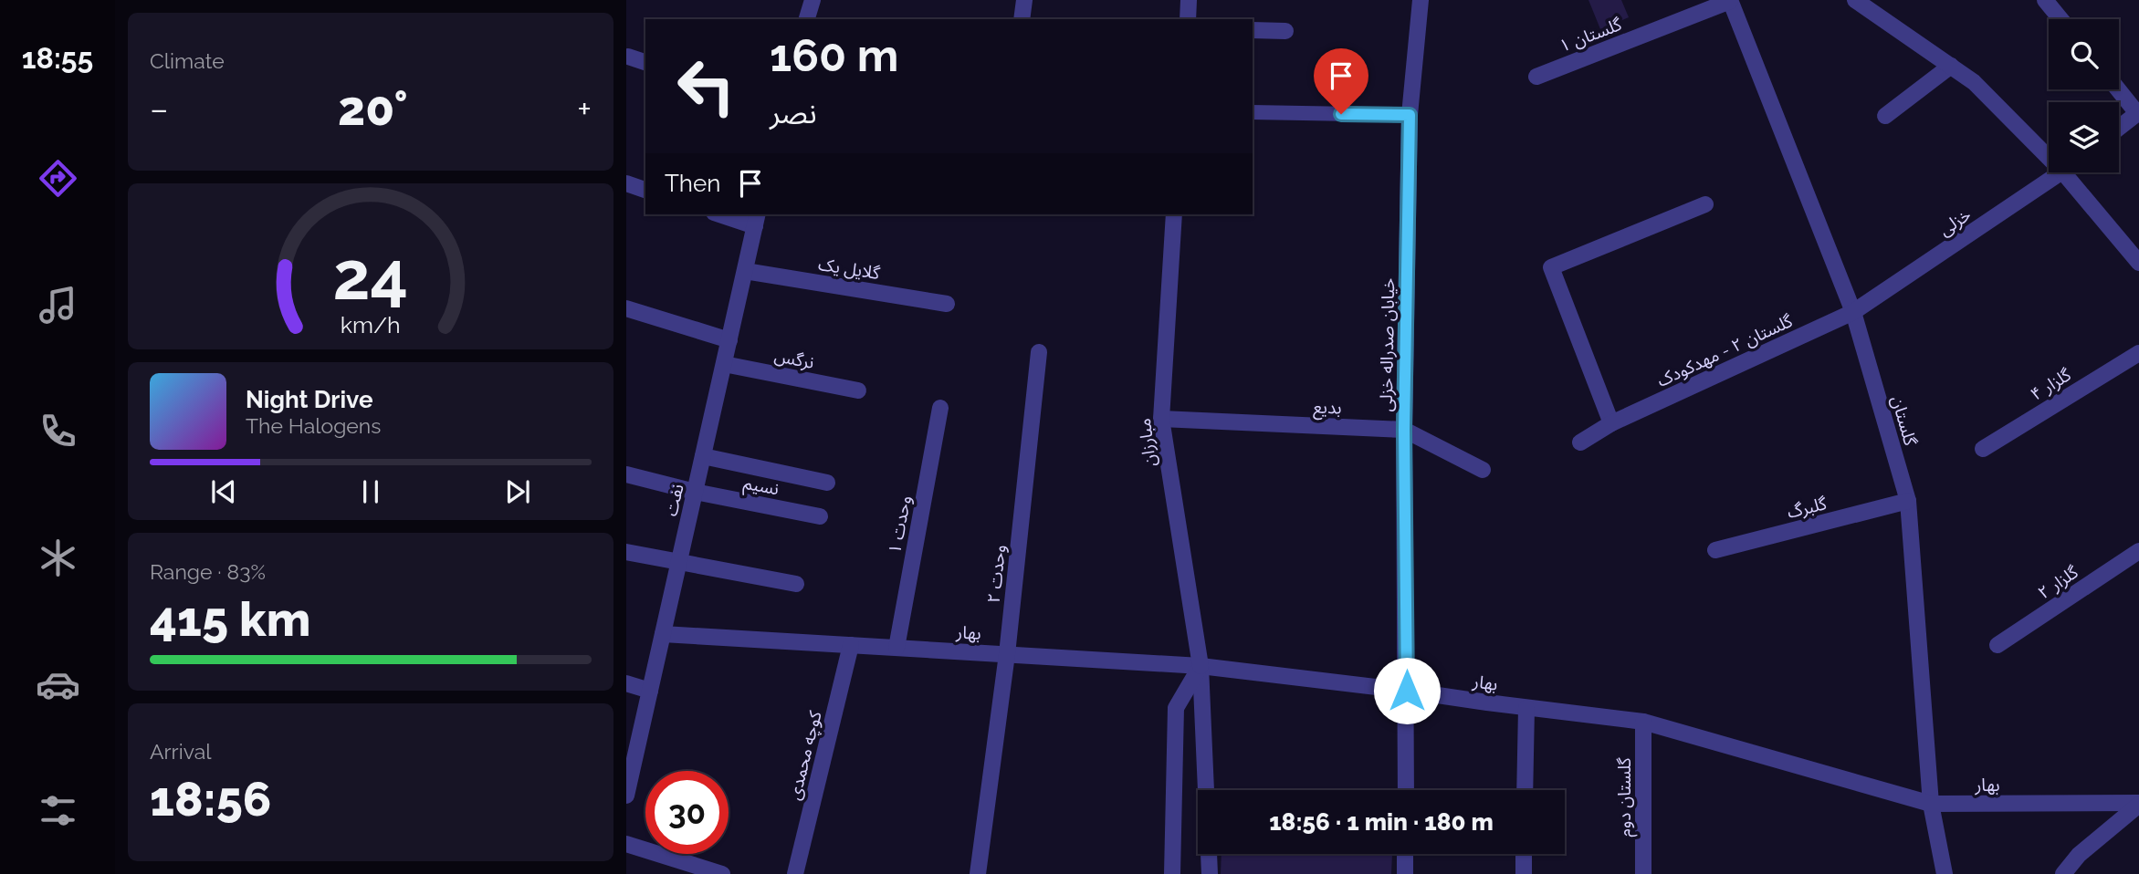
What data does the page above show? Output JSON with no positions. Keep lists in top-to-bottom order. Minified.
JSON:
{"streets":{"street":["گلستان ۱","خزلی","گلایل یک","خیابان صدراله خزلی","گلستان ۲ - مهدکودک","نرگس","گلزار ۴","بدیع","گلستان","مبارزان","نسیم","نفت","گلبرگ","وحدت ۱","وحدت ۲","گلزار ۲","بهار","کوچه محمدی","گلستان دوم"]},"crossings":[["گلستان ۱","گلستان"],["خزلی","گلستان ۲ - مهدکودک"],["خزلی","گلستان"],["گلایل یک","نفت"],["خیابان صدراله خزلی","بدیع"],["خیابان صدراله خزلی","بهار"],["گلستان ۲ - مهدکودک","گلستان"],["نرگس","نفت"],["بدیع","مبارزان"],["گلستان","گلبرگ"],["گلستان","بهار"],["مبارزان","بهار"],["نسیم","نفت"],["نفت","بهار"],["وحدت ۱","بهار"],["وحدت ۲","بهار"],["بهار","کوچه محمدی"],["بهار","گلستان دوم"]],"page":{"tabs":"18:55","tile":["Climate",["Range · 83%","415 km"],["Arrival","18:56"]],"turn":["160 m","نصر"],"heat":["−","20°","+"],"then":"Then","song":["Night Drive","The Halogens"],"limit":"30","trip":"18:56 · 1 min · 180 m","gauge":["24","km/h"]}}
